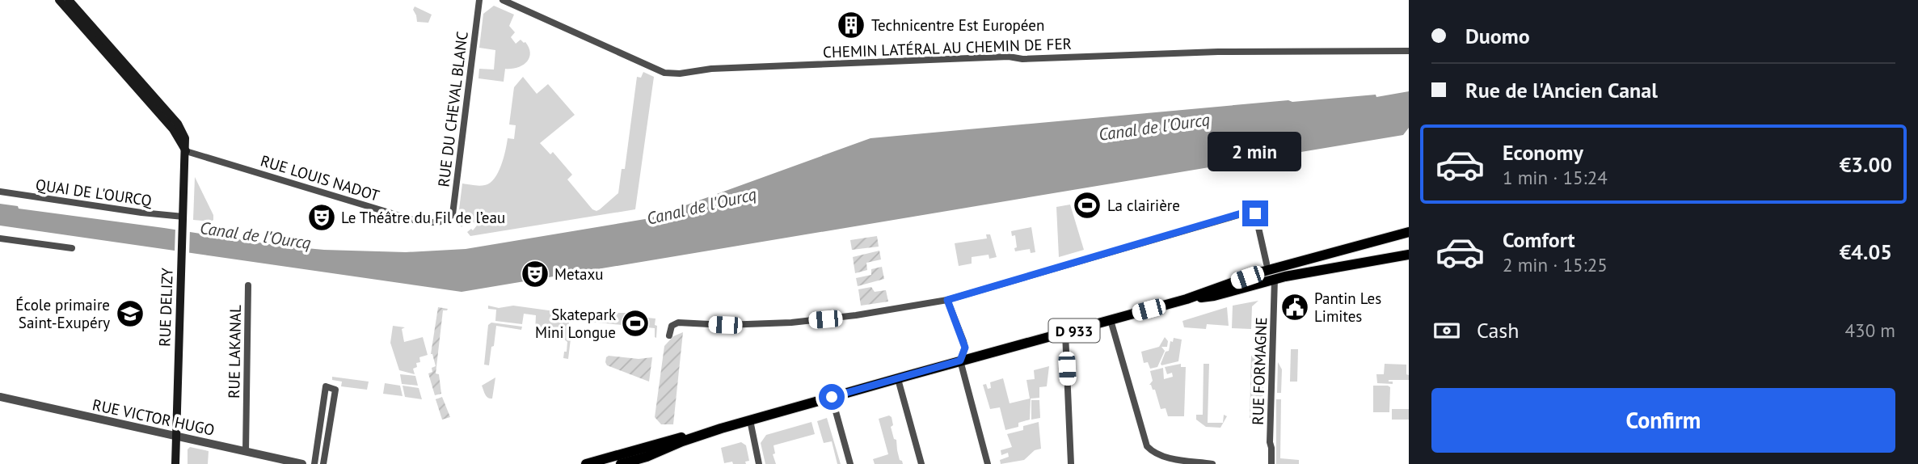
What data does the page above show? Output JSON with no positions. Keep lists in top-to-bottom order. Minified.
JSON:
{"streets":{"main road":["RUE DELIZY","D 933"],"street":["CHEMIN LATÉRAL AU CHEMIN DE FER","RUE DU CHEVAL BLANC","RUE LOUIS NADOT","QUAI DE L'OURCQ","RUE LAKANAL","RUE FORMAGNE","RUE VICTOR HUGO"]},"crossings":[["RUE DU CHEVAL BLANC","RUE LOUIS NADOT"],["RUE LOUIS NADOT","RUE DELIZY"],["QUAI DE L'OURCQ","RUE DELIZY"],["RUE DELIZY","RUE VICTOR HUGO"],["D 933","RUE FORMAGNE"],["RUE LAKANAL","RUE VICTOR HUGO"]],"water":["Canal de l'Ourcq"],"places":{"building":["Technicentre Est Européen"],"sports":["La clairière","Skatepark Mini Longue"],"theatre":["Le Théâtre du Fil de l’eau","Metaxu"],"public building":["Pantin Les Limites"],"school or university":["École primaire Saint-Exupéry"]},"page":{"banner":["Duomo","Rue de l'Ancien Canal"],"list":[{"name":"Economy","note":"1 min · 15:24","value":"€3.00"},{"name":"Comfort","note":"2 min · 15:25","value":"€4.05"}],"bubble":"2 min","pay":["Cash","430 m"],"buttons":"Confirm"}}
